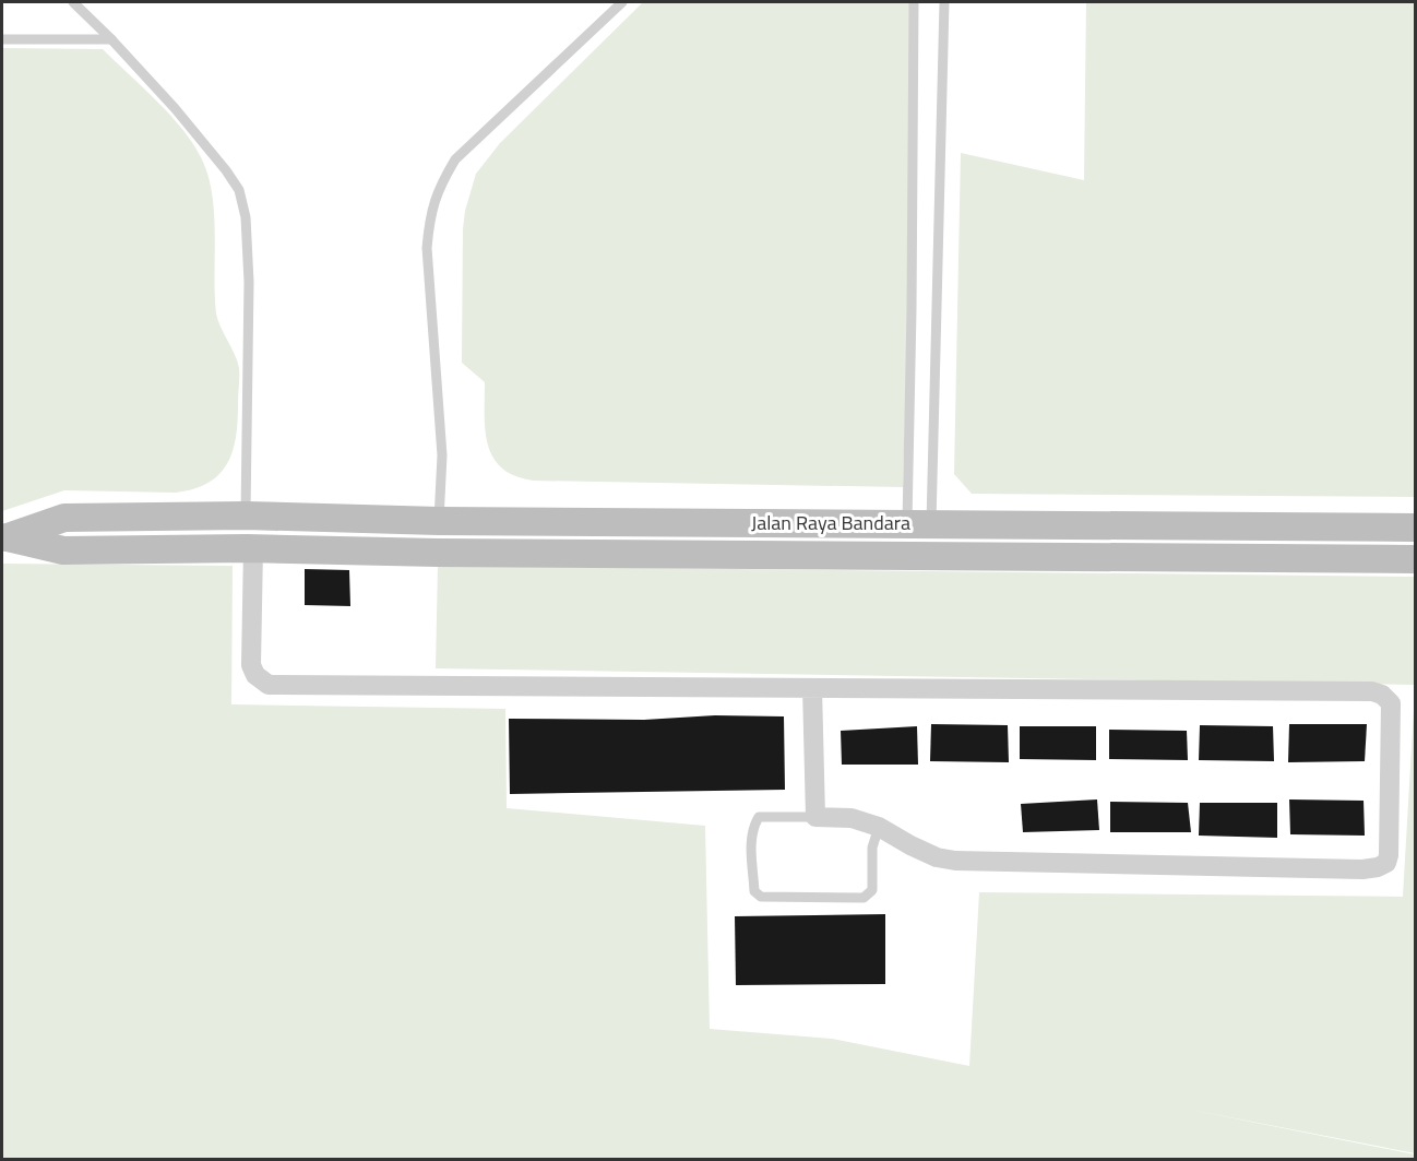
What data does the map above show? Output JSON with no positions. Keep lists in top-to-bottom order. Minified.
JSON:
{"streets":{"main road":["Jalan Raya Bandara"]}}
